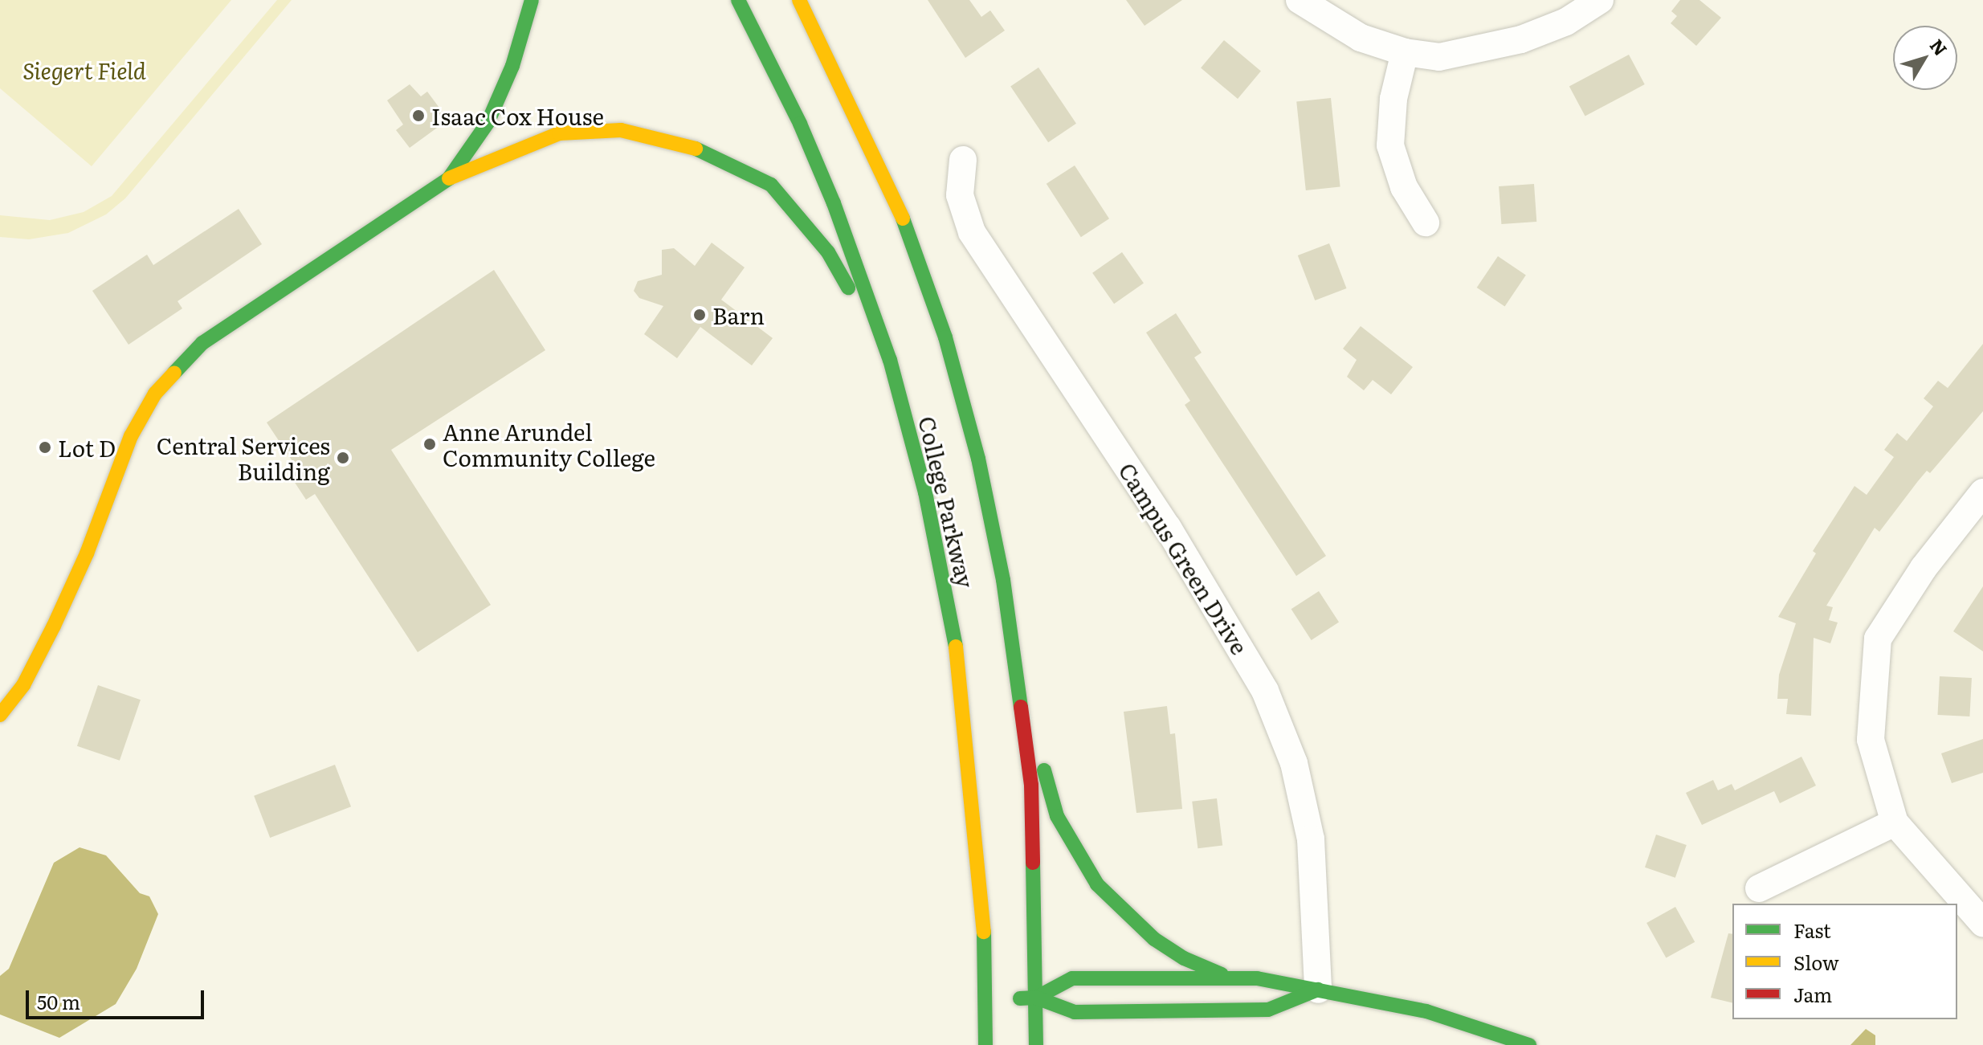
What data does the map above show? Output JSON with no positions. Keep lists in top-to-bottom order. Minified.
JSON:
{"streets":{"main road":["College Parkway"],"street":["Campus Green Drive"]},"parks":["Siegert Field"],"places":["Isaac Cox House","Barn","Anne Arundel Community College","Lot D","Central Services Building"],"legend":["Fast","Slow","Jam"],"scale_bar":"50 m","north":"top right"}
